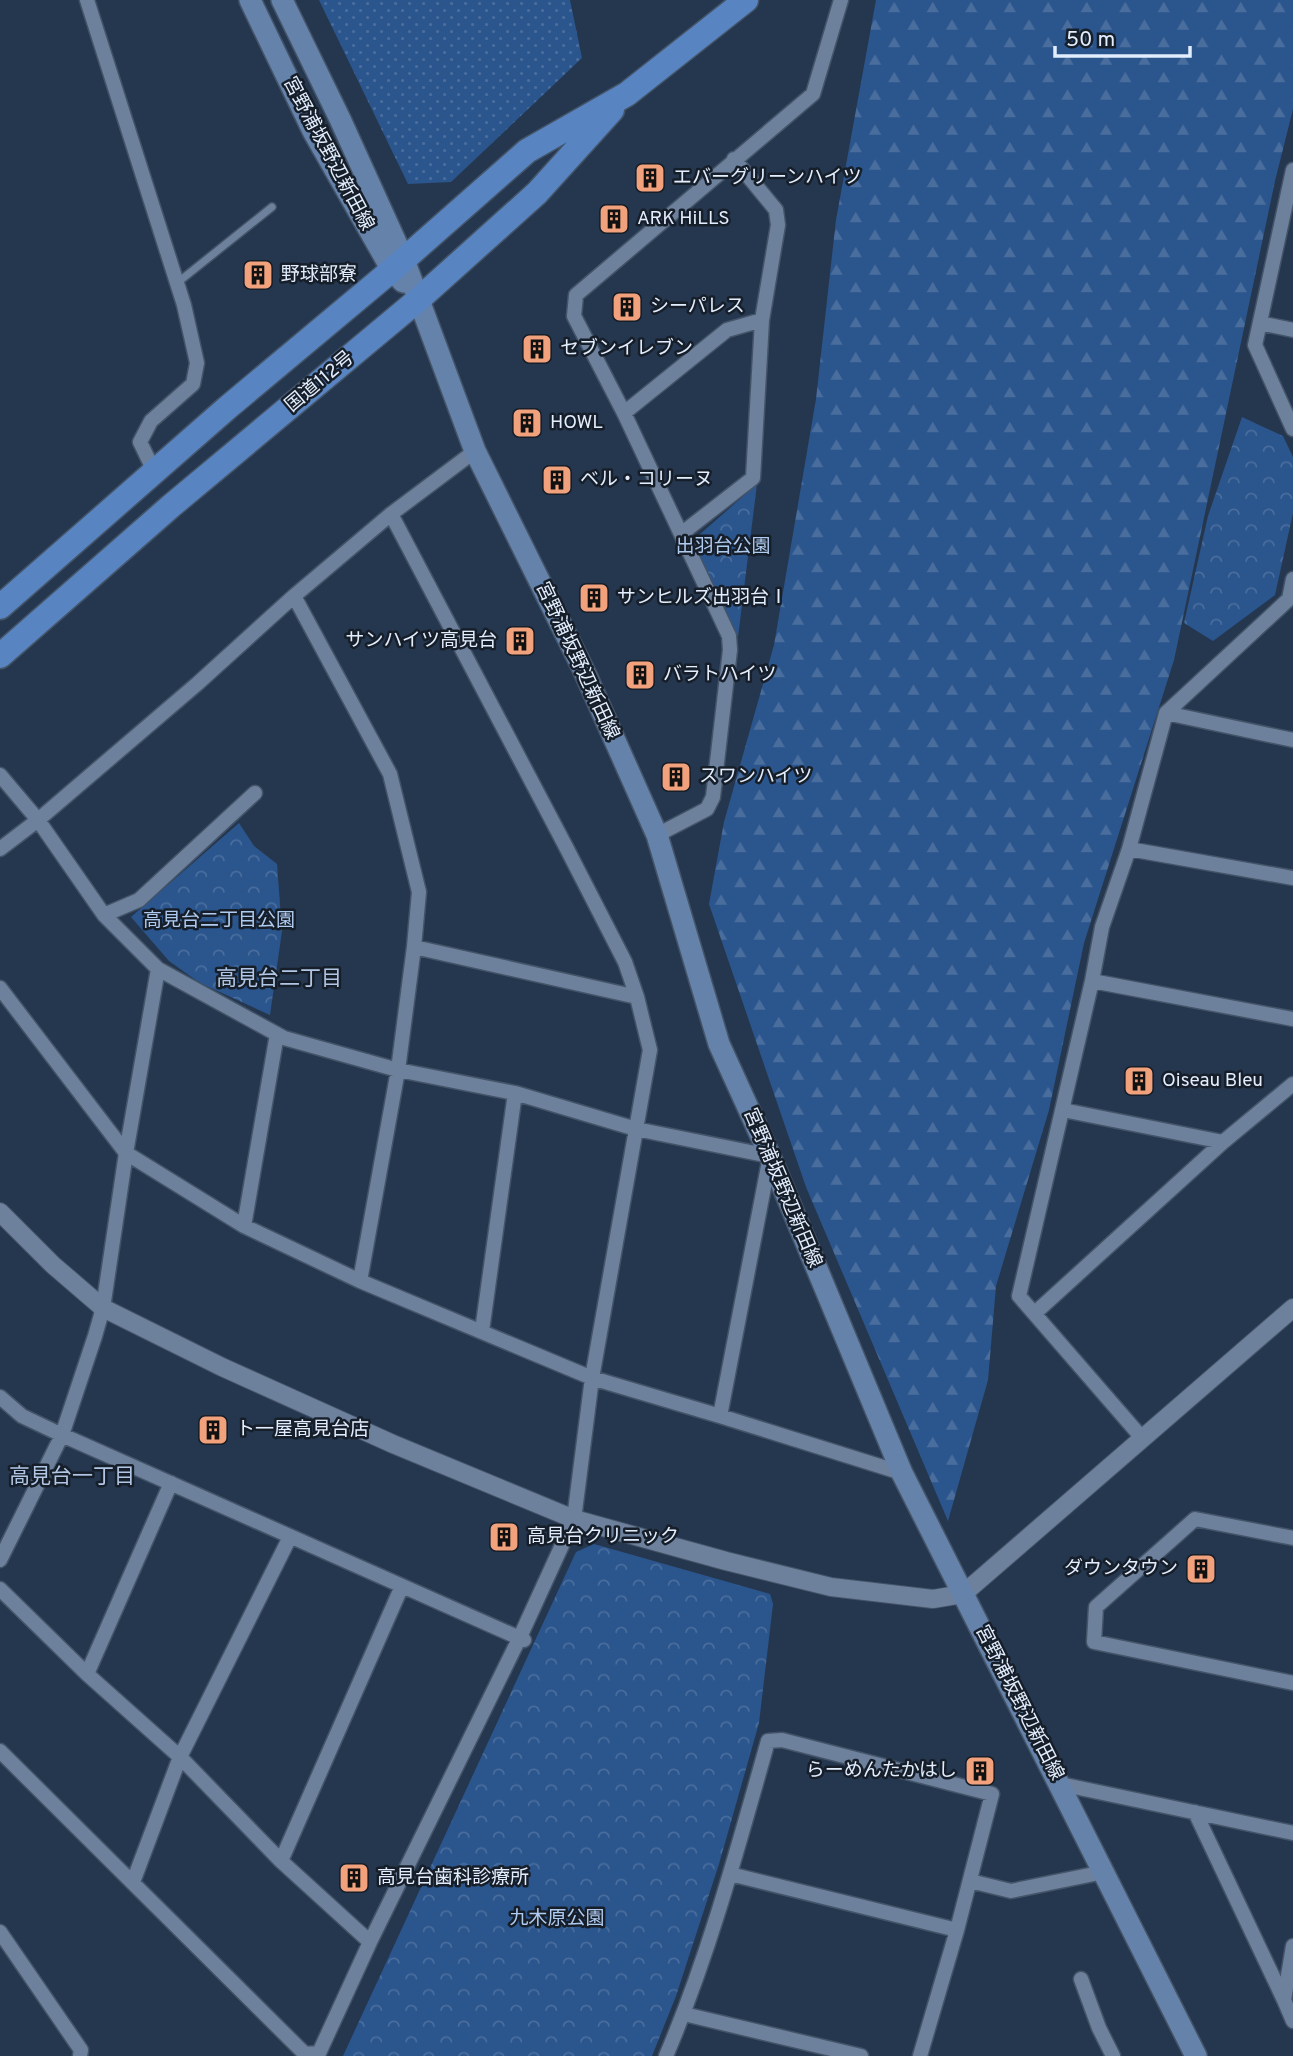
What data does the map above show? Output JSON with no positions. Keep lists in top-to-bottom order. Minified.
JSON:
{"streets":{"highway":["国道112号"],"main road":["宮野浦坂野辺新田線"]},"crossings":[["宮野浦坂野辺新田線","国道112号"]],"districts":["高見台二丁目","高見台一丁目"],"parks":["出羽台公園","高見台二丁目公園","九木原公園"],"places":{"building":["エバーグリーンハイツ","ARK HiLLS","野球部寮","シーパレス","セブンイレブン","HOWL","ベル・コリーヌ","サンヒルズ出羽台Ⅰ","サンハイツ高見台","バラトハイツ","スワンハイツ","Oiseau Bleu","ト一屋高見台店","高見台クリニック","ダウンタウン","らーめんたかはし","高見台歯科診療所"]},"scale_bar":"50 m"}
